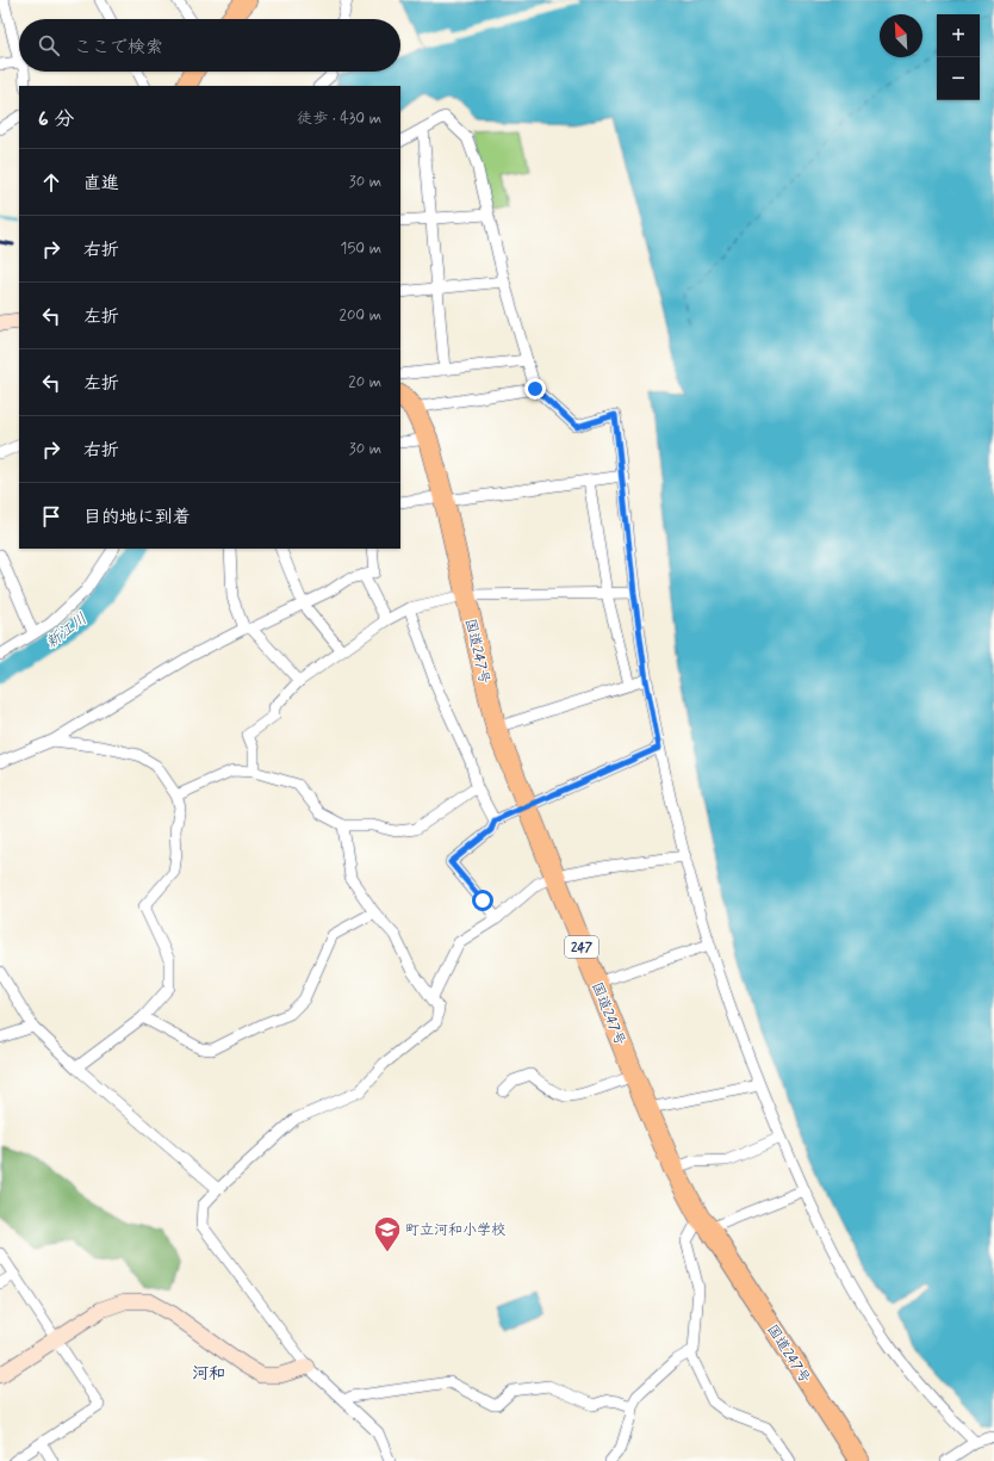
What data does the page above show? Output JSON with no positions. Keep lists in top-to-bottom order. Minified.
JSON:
{"streets":{"highway":["国道247号","247"]},"districts":["河和"],"water":["新江川"],"places":{"school or university":["町立河和小学校"]},"north":"top left","page":{"map_buttons":["+","−"],"search":"ここで検索","heading":["6 分","徒歩 · 430 m"],"list":[["直進","30 m"],["右折","150 m"],["左折","200 m"],["左折","20 m"],["右折","30 m"],"目的地に到着"]}}
